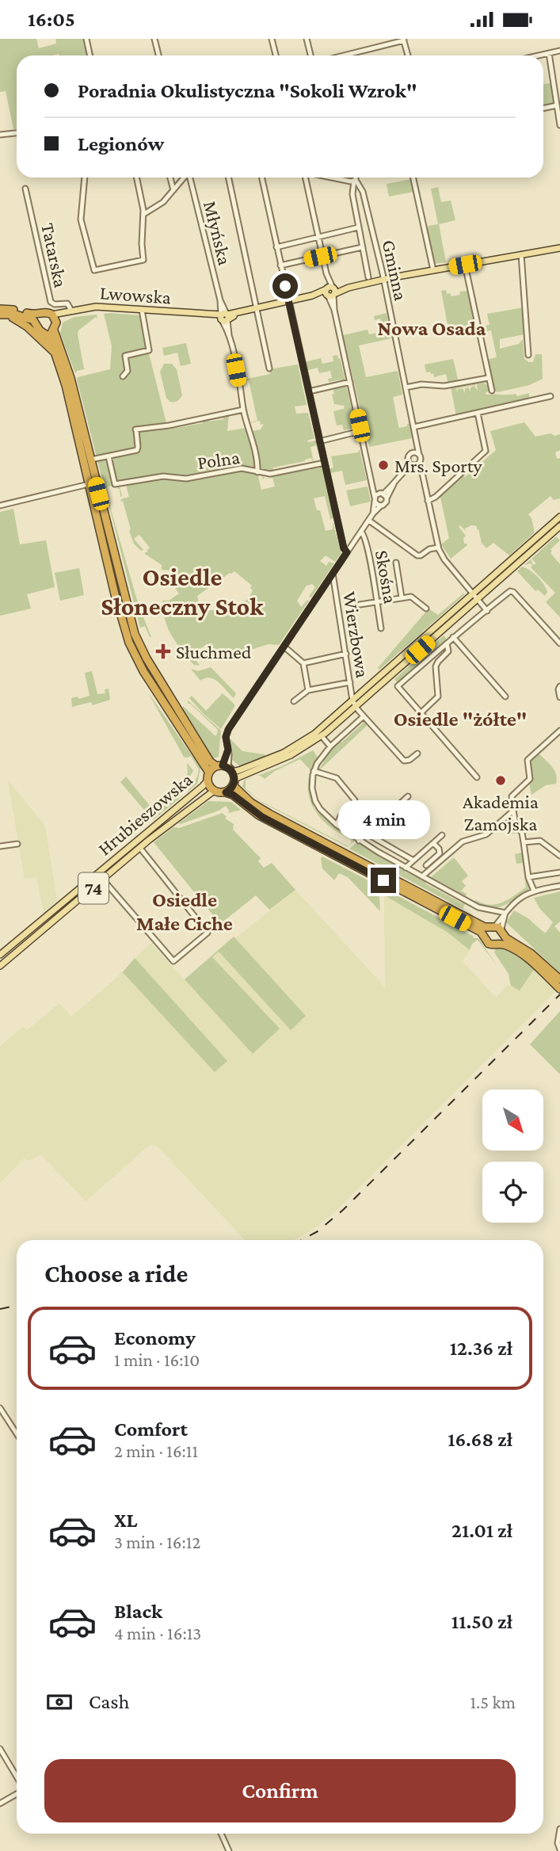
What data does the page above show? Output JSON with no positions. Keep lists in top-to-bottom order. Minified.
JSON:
{"streets":{"main road":["Lwowska","Hrubieszowska","74"],"street":["Młyńska","Tatarska","Gminna","Polna","Skośna","Wierzbowa"]},"crossings":[["Młyńska","Lwowska"],["Młyńska","Polna"],["Tatarska","Lwowska"]],"districts":["Nowa Osada","Osiedle Słoneczny Stok","Osiedle \"żółte\"","Osiedle Małe Ciche"],"places":{"other":["Mrs. Sporty","Akademia Zamojska"],"health":["Słuchmed"]},"north":"bottom right","page":{"status":"16:05","banner":["Poradnia Okulistyczna \"Sokoli Wzrok\"","Legionów"],"bubble":"4 min","heading":"Choose a ride","list":[{"name":"Economy","note":"1 min · 16:10","value":"12.36 zł"},{"name":"Comfort","note":"2 min · 16:11","value":"16.68 zł"},{"name":"XL","note":"3 min · 16:12","value":"21.01 zł"},{"name":"Black","note":"4 min · 16:13","value":"11.50 zł"}],"pay":["Cash","1.5 km"],"buttons":"Confirm"}}
